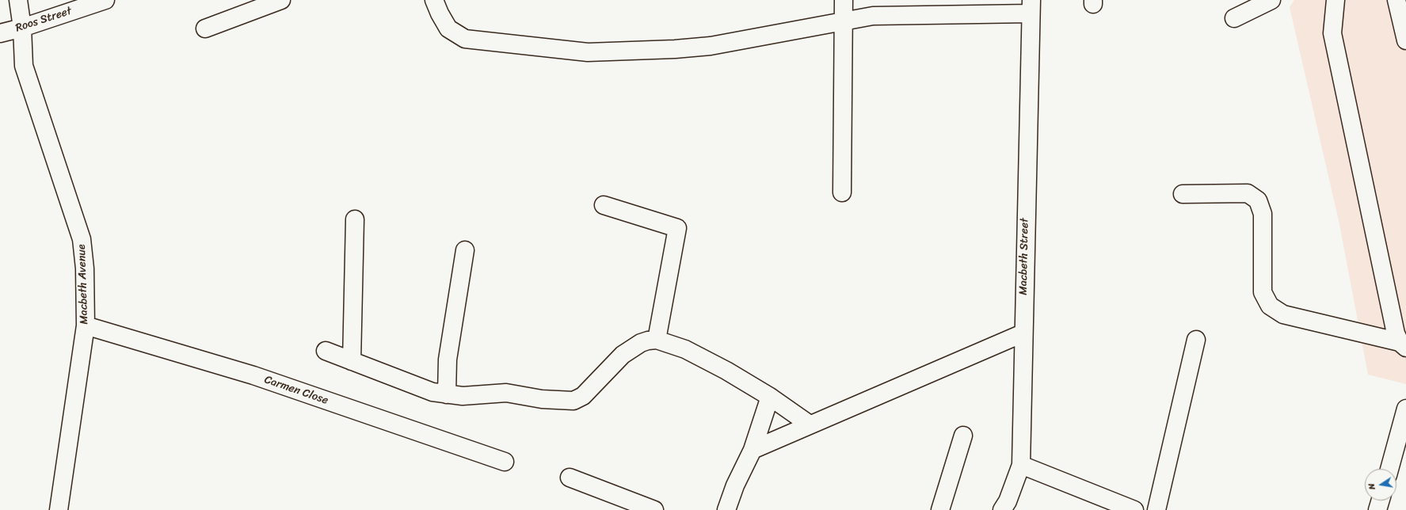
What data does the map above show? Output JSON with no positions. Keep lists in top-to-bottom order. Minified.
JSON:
{"streets":{"street":["Roos Street","Macbeth Street","Macbeth Avenue","Carmen Close"]},"crossings":[["Roos Street","Macbeth Avenue"],["Macbeth Avenue","Carmen Close"]],"north":"left"}
